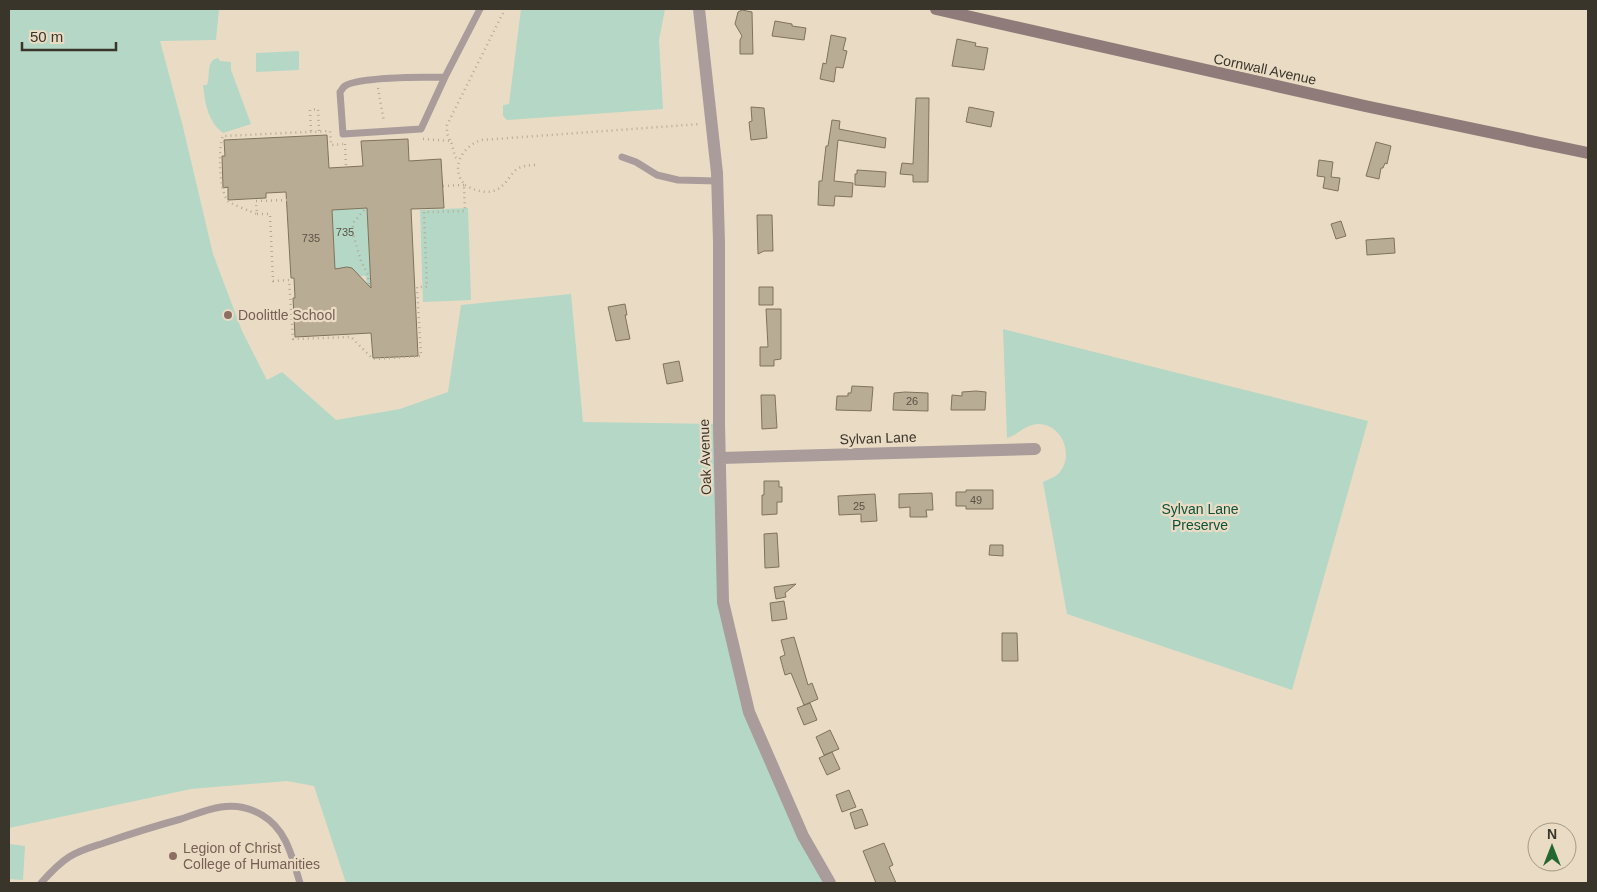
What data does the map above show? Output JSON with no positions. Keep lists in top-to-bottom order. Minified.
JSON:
{"streets":{"street":["Cornwall Avenue","Sylvan Lane","Oak Avenue"]},"crossings":[["Sylvan Lane","Oak Avenue"]],"parks":["Sylvan Lane Preserve"],"places":["Doolittle School","Legion of Christ College of Humanities"],"house_numbers":["735","735","26","49","25"],"scale_bar":"50 m","north":"top"}
